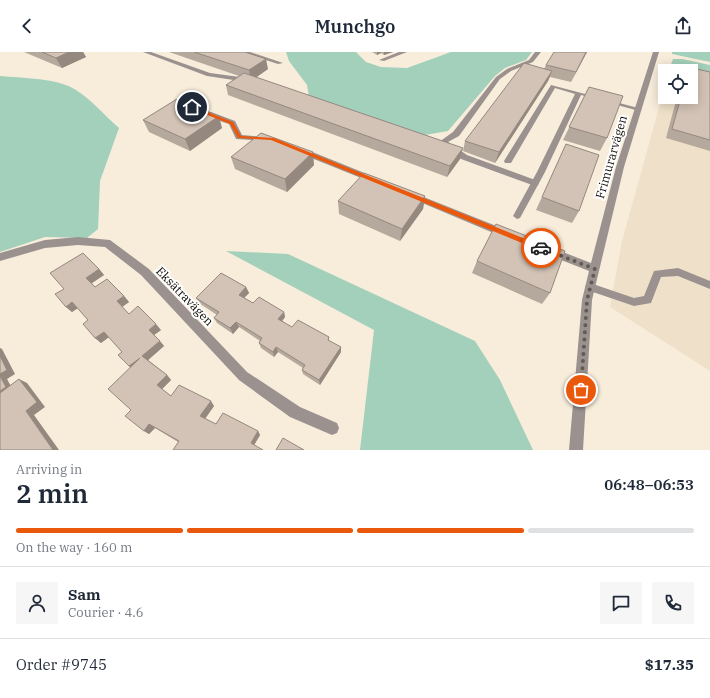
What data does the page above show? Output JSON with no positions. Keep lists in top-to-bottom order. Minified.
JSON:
{"streets":{"street":["Frimurarvägen","Eksätravägen"]},"page":{"header":"Munchgo","heading":["2 min","Arriving in","06:48–06:53"],"panel":["Sam","Courier · 4.6","Order #9745","$17.35"],"bar":"On the way · 160 m"}}
